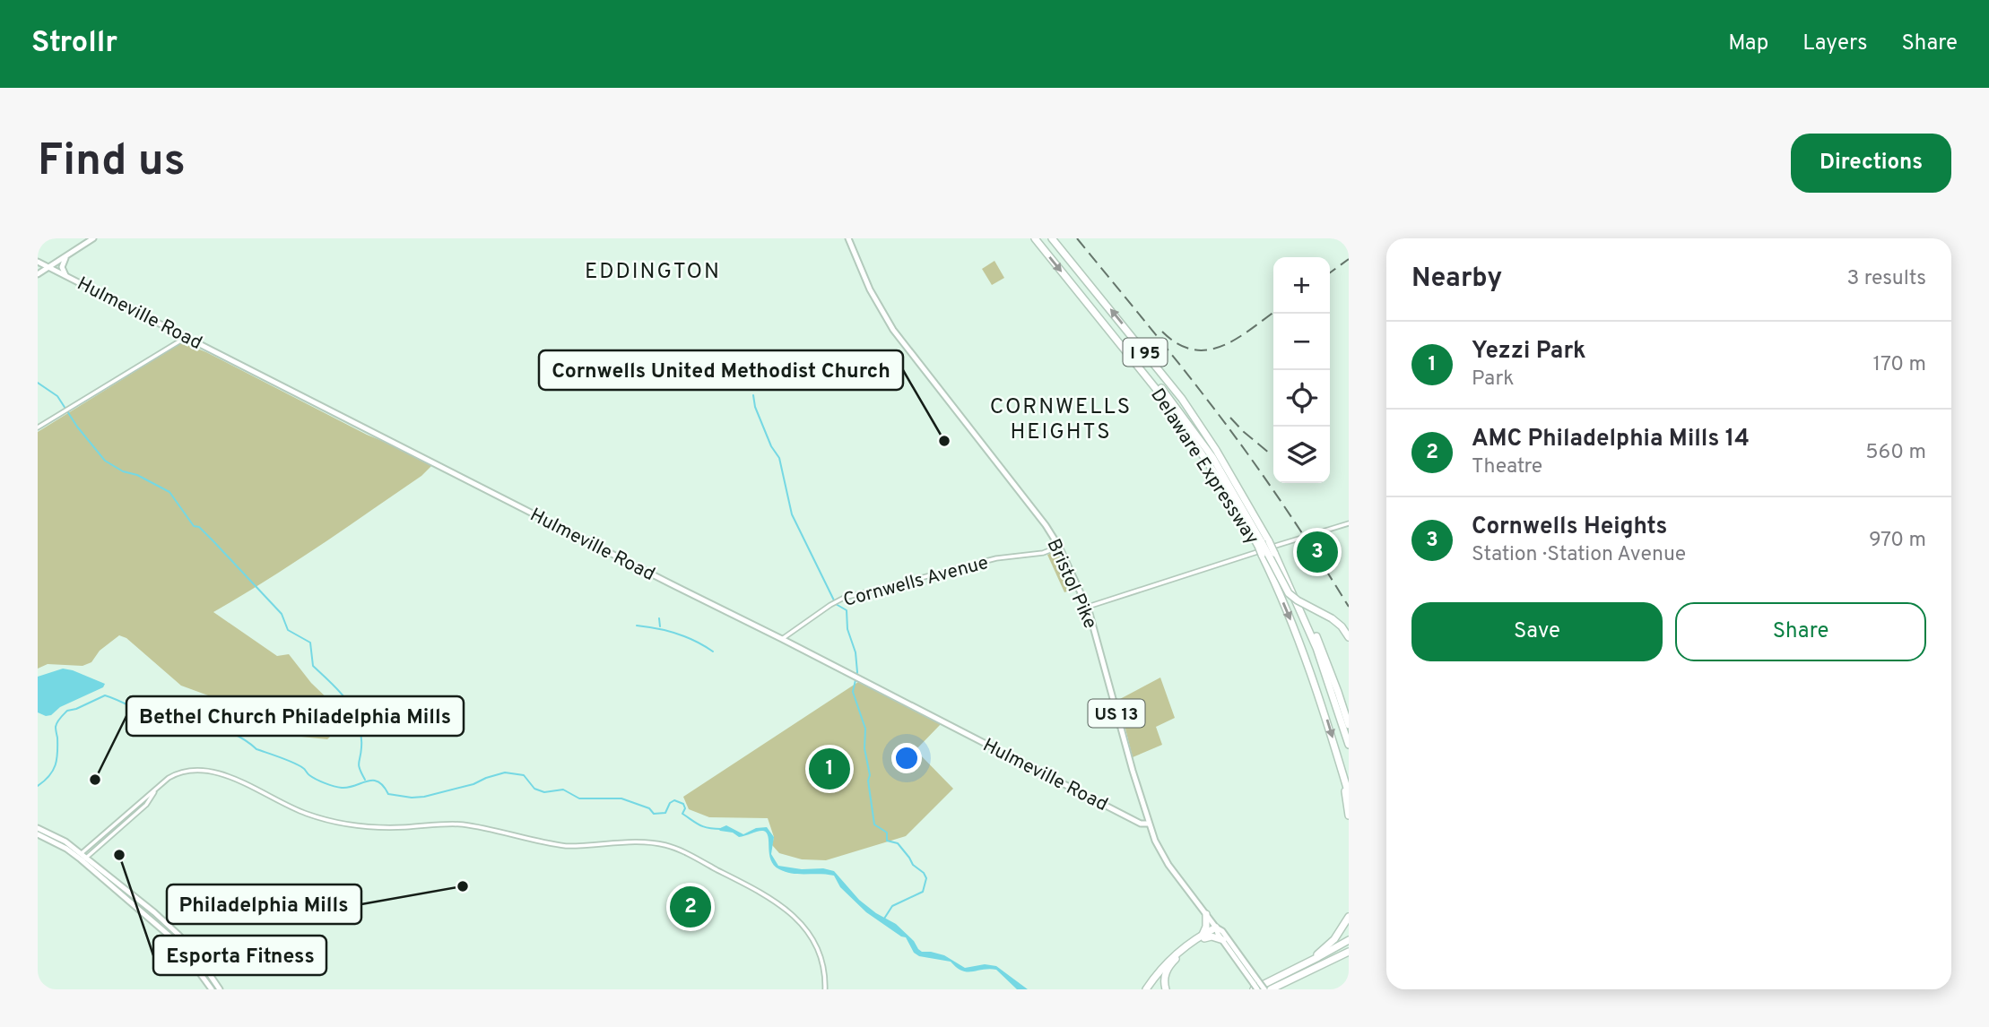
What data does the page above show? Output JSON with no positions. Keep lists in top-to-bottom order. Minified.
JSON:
{"streets":{"highway":["I 95","Delaware Expressway"],"main road":["Hulmeville Road","Bristol Pike","US 13"],"street":["Cornwells Avenue"]},"crossings":[["Hulmeville Road","Cornwells Avenue"],["Hulmeville Road","Bristol Pike"],["Cornwells Avenue","Bristol Pike"]],"districts":["EDDINGTON","CORNWELLS HEIGHTS"],"places":["Cornwells United Methodist Church","Bethel Church Philadelphia Mills","Esporta Fitness","Philadelphia Mills"],"page":{"header":"Strollr","nav":["Map","Layers","Share"],"buttons":["Directions",["Save","Share"]],"title":"Find us","heading":["Nearby","3 results"],"map_buttons":["+","−"],"list":[{"mark":"1","name":"Yezzi Park","note":"Park","value":"170 m"},{"mark":"2","name":"AMC Philadelphia Mills 14","note":"Theatre","value":"560 m"},{"mark":"3","name":"Cornwells Heights","note":"Station · Station Avenue","value":"970 m"}],"pins":["3","1","2"]}}
